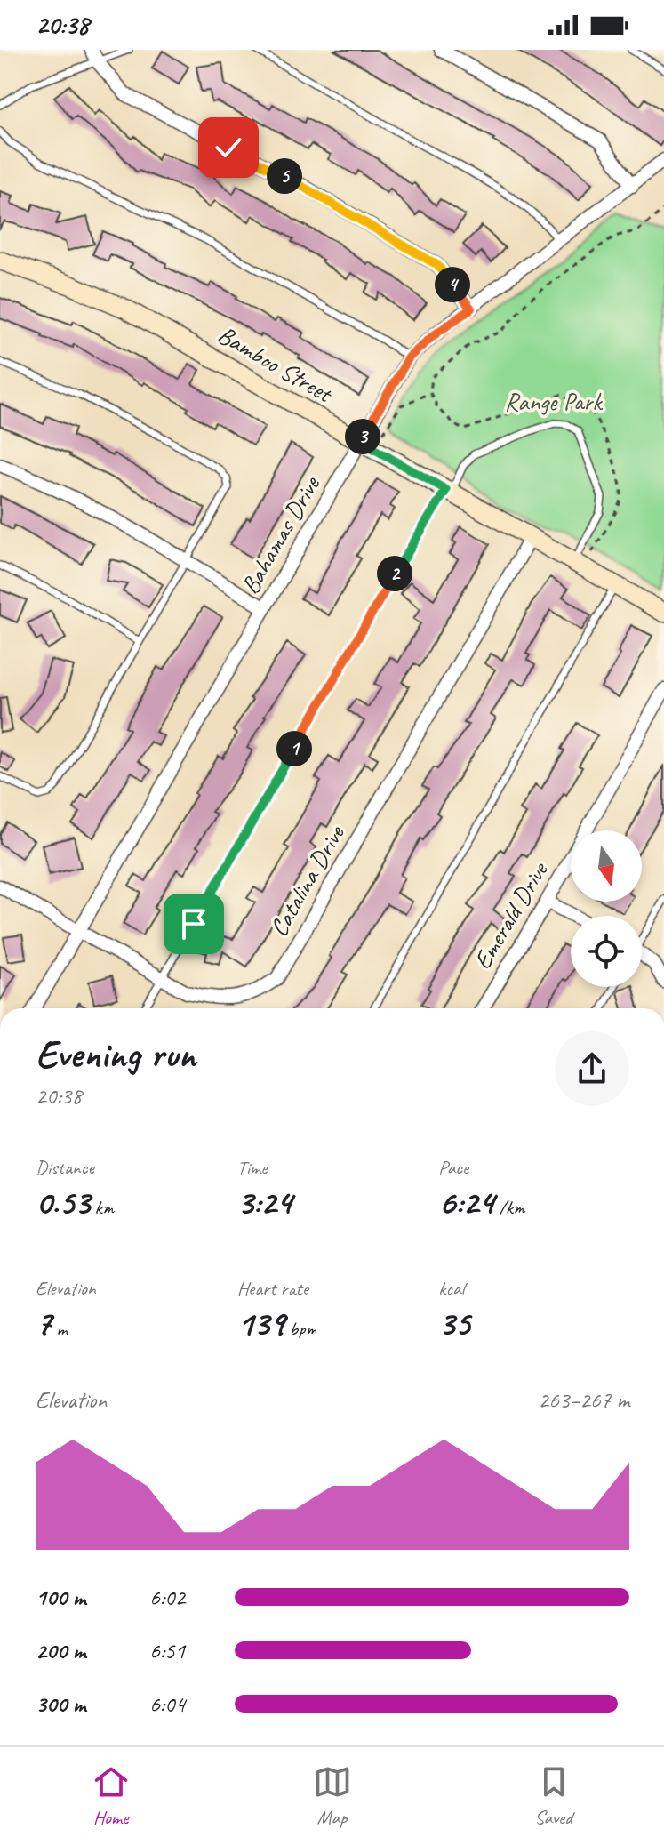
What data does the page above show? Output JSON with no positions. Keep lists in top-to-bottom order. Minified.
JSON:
{"streets":{"street":["Bamboo Street","Bahamas Drive","Catalina Drive","Emerald Drive"]},"crossings":[["Bamboo Street","Bahamas Drive"],["Bamboo Street","Catalina Drive"],["Bahamas Drive","Catalina Drive"]],"parks":["Range Park"],"north":"bottom","page":{"status":"20:38","pins":["5","4","3","2","1"],"heading":["Evening run","20:38"],"stats":[["Distance","0.53 km"],["Time","3:24"],["Pace","6:24 /km"],["Elevation","7 m"],["Heart rate","139 bpm"],["kcal","35"]],"chart":["Elevation","263–267 m"],"list":[{"name":"100 m","note":"6:02"},{"name":"200 m","note":"6:51"},{"name":"300 m","note":"6:04"}],"tabs":["Home","Map","Saved"]}}
